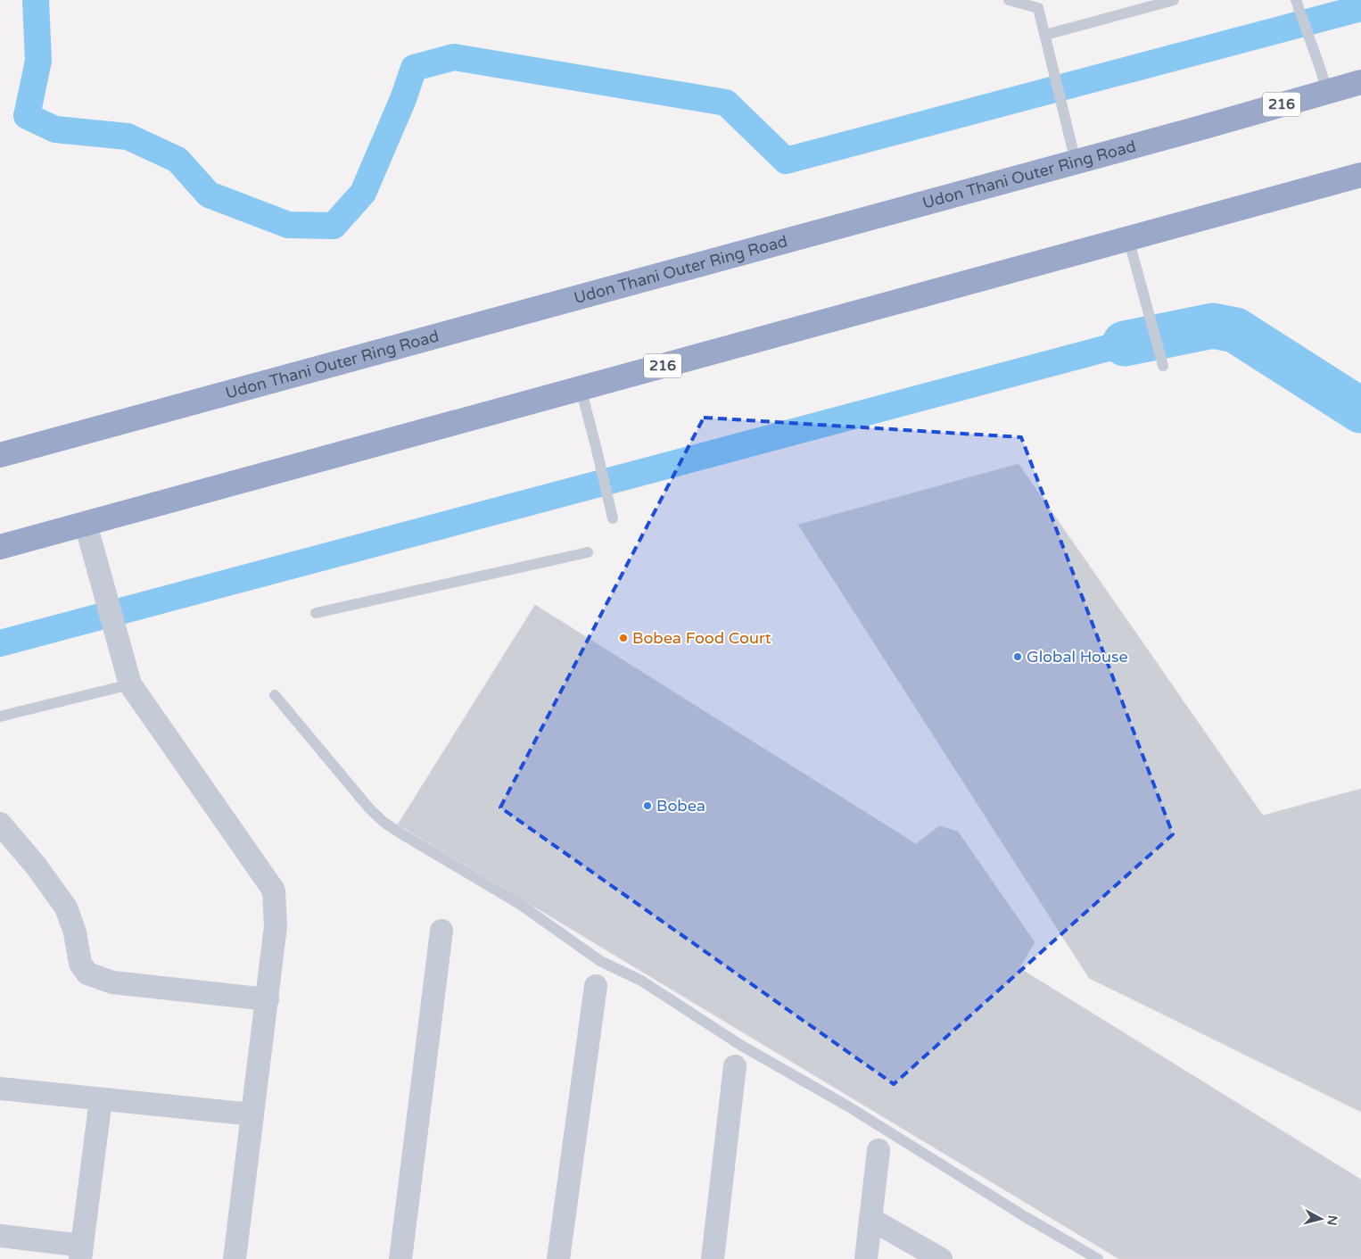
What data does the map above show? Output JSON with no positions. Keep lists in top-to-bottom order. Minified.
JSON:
{"streets":{"highway":["216","Udon Thani Outer Ring Road"]},"places":["Bobea Food Court","Global House","Bobea"],"north":"right"}
